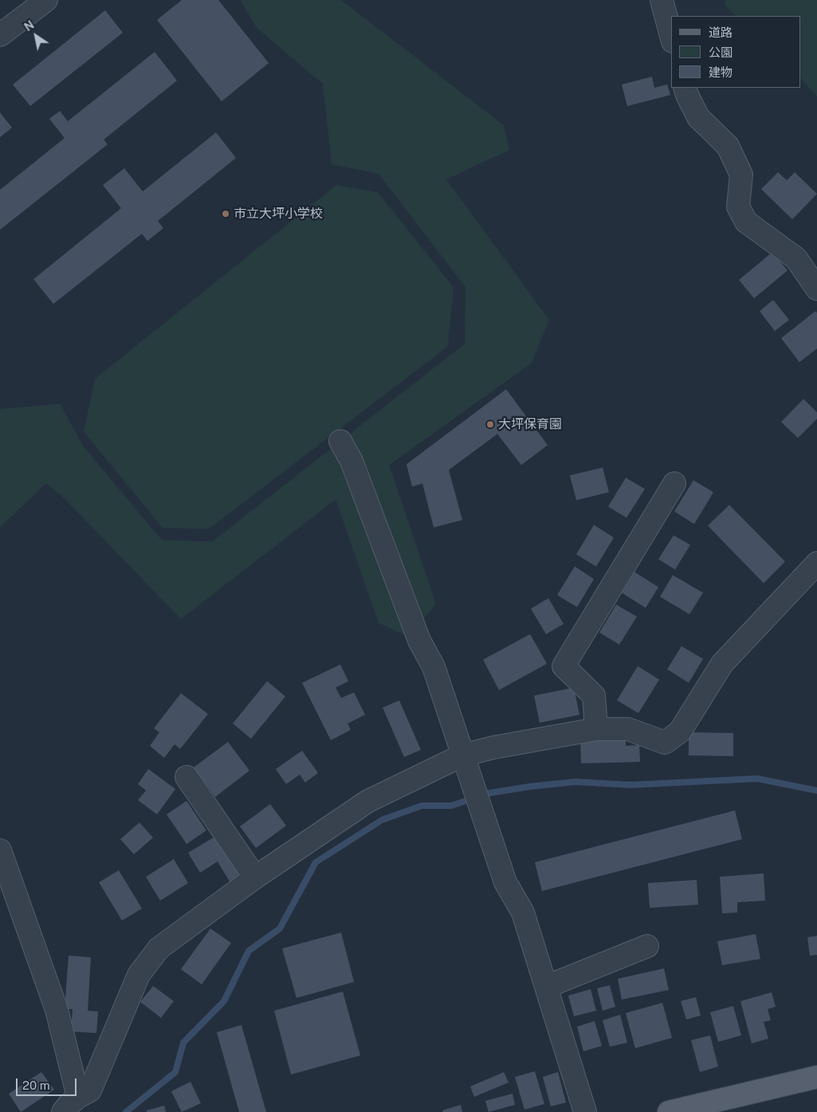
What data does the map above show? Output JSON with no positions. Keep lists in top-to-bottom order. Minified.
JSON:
{"places":["市立大坪小学校","大坪保育園"],"legend":["道路","公園","建物"],"scale_bar":"20 m","north":"top left"}
